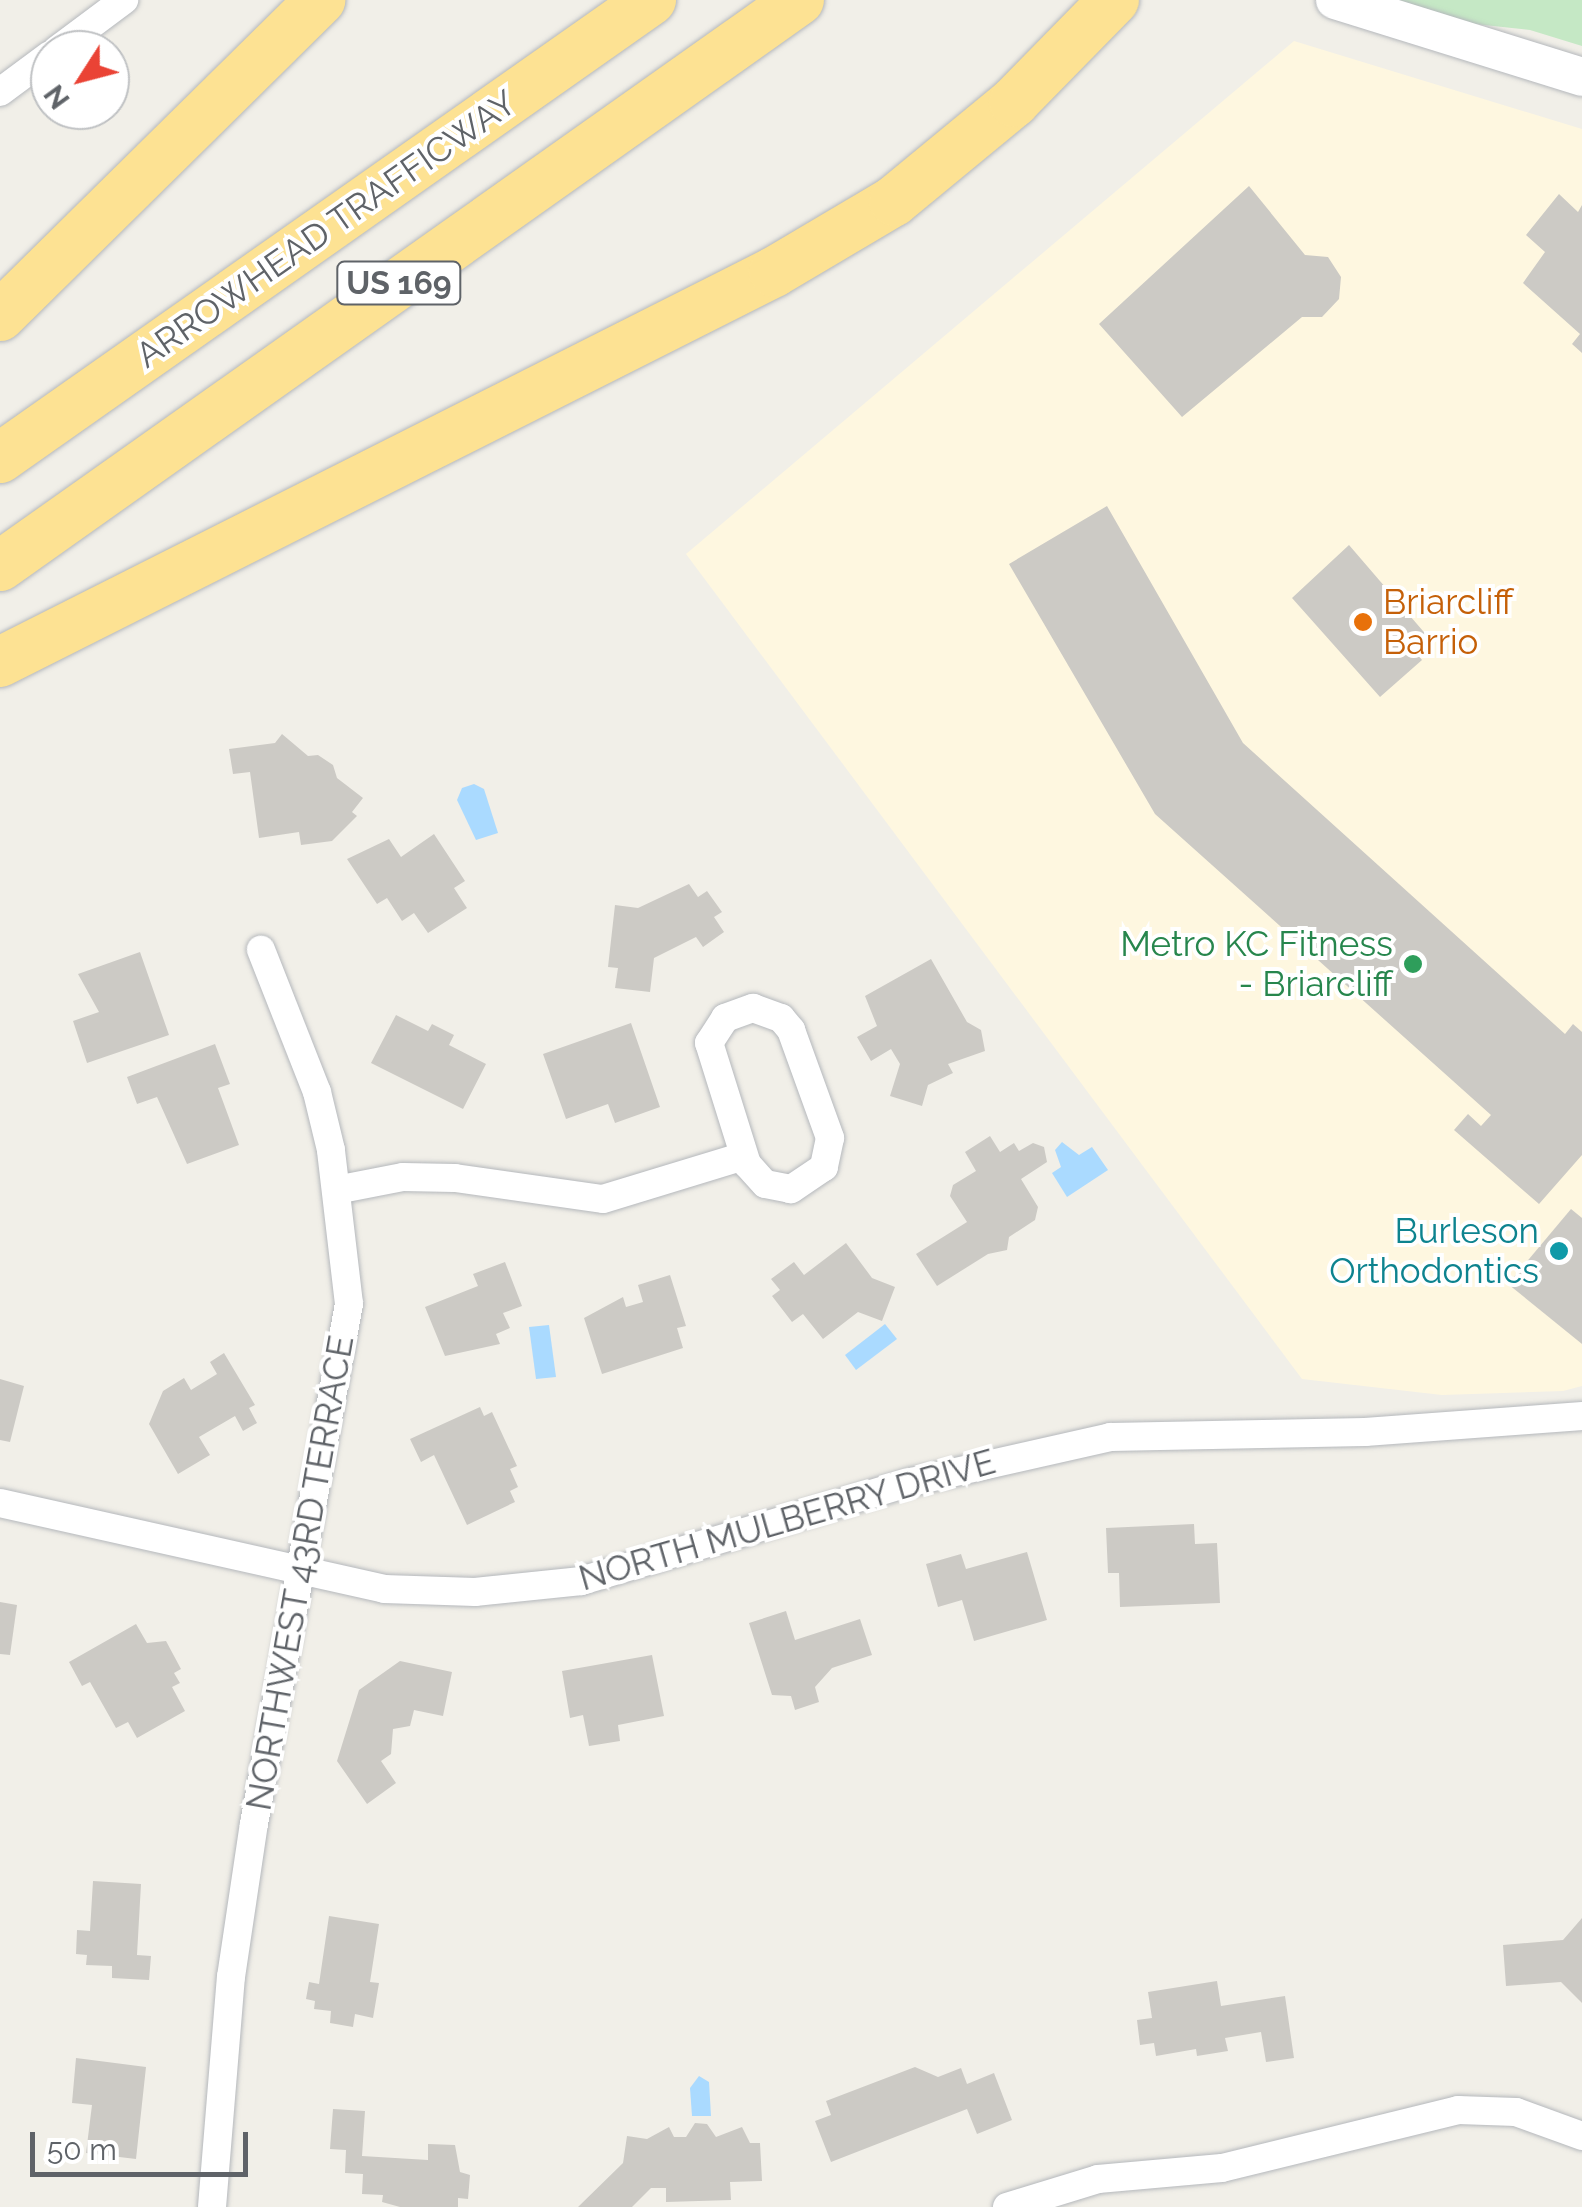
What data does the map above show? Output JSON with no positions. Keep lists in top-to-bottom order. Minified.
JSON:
{"streets":{"highway":["ARROWHEAD TRAFFICWAY","US 169"],"street":["NORTH MULBERRY DRIVE","NORTHWEST 43RD TERRACE"]},"crossings":[["NORTH MULBERRY DRIVE","NORTHWEST 43RD TERRACE"]],"places":["Briarcliff Barrio","Metro KC Fitness - Briarcliff","Burleson Orthodontics"],"scale_bar":"50 m","north":"bottom left"}
